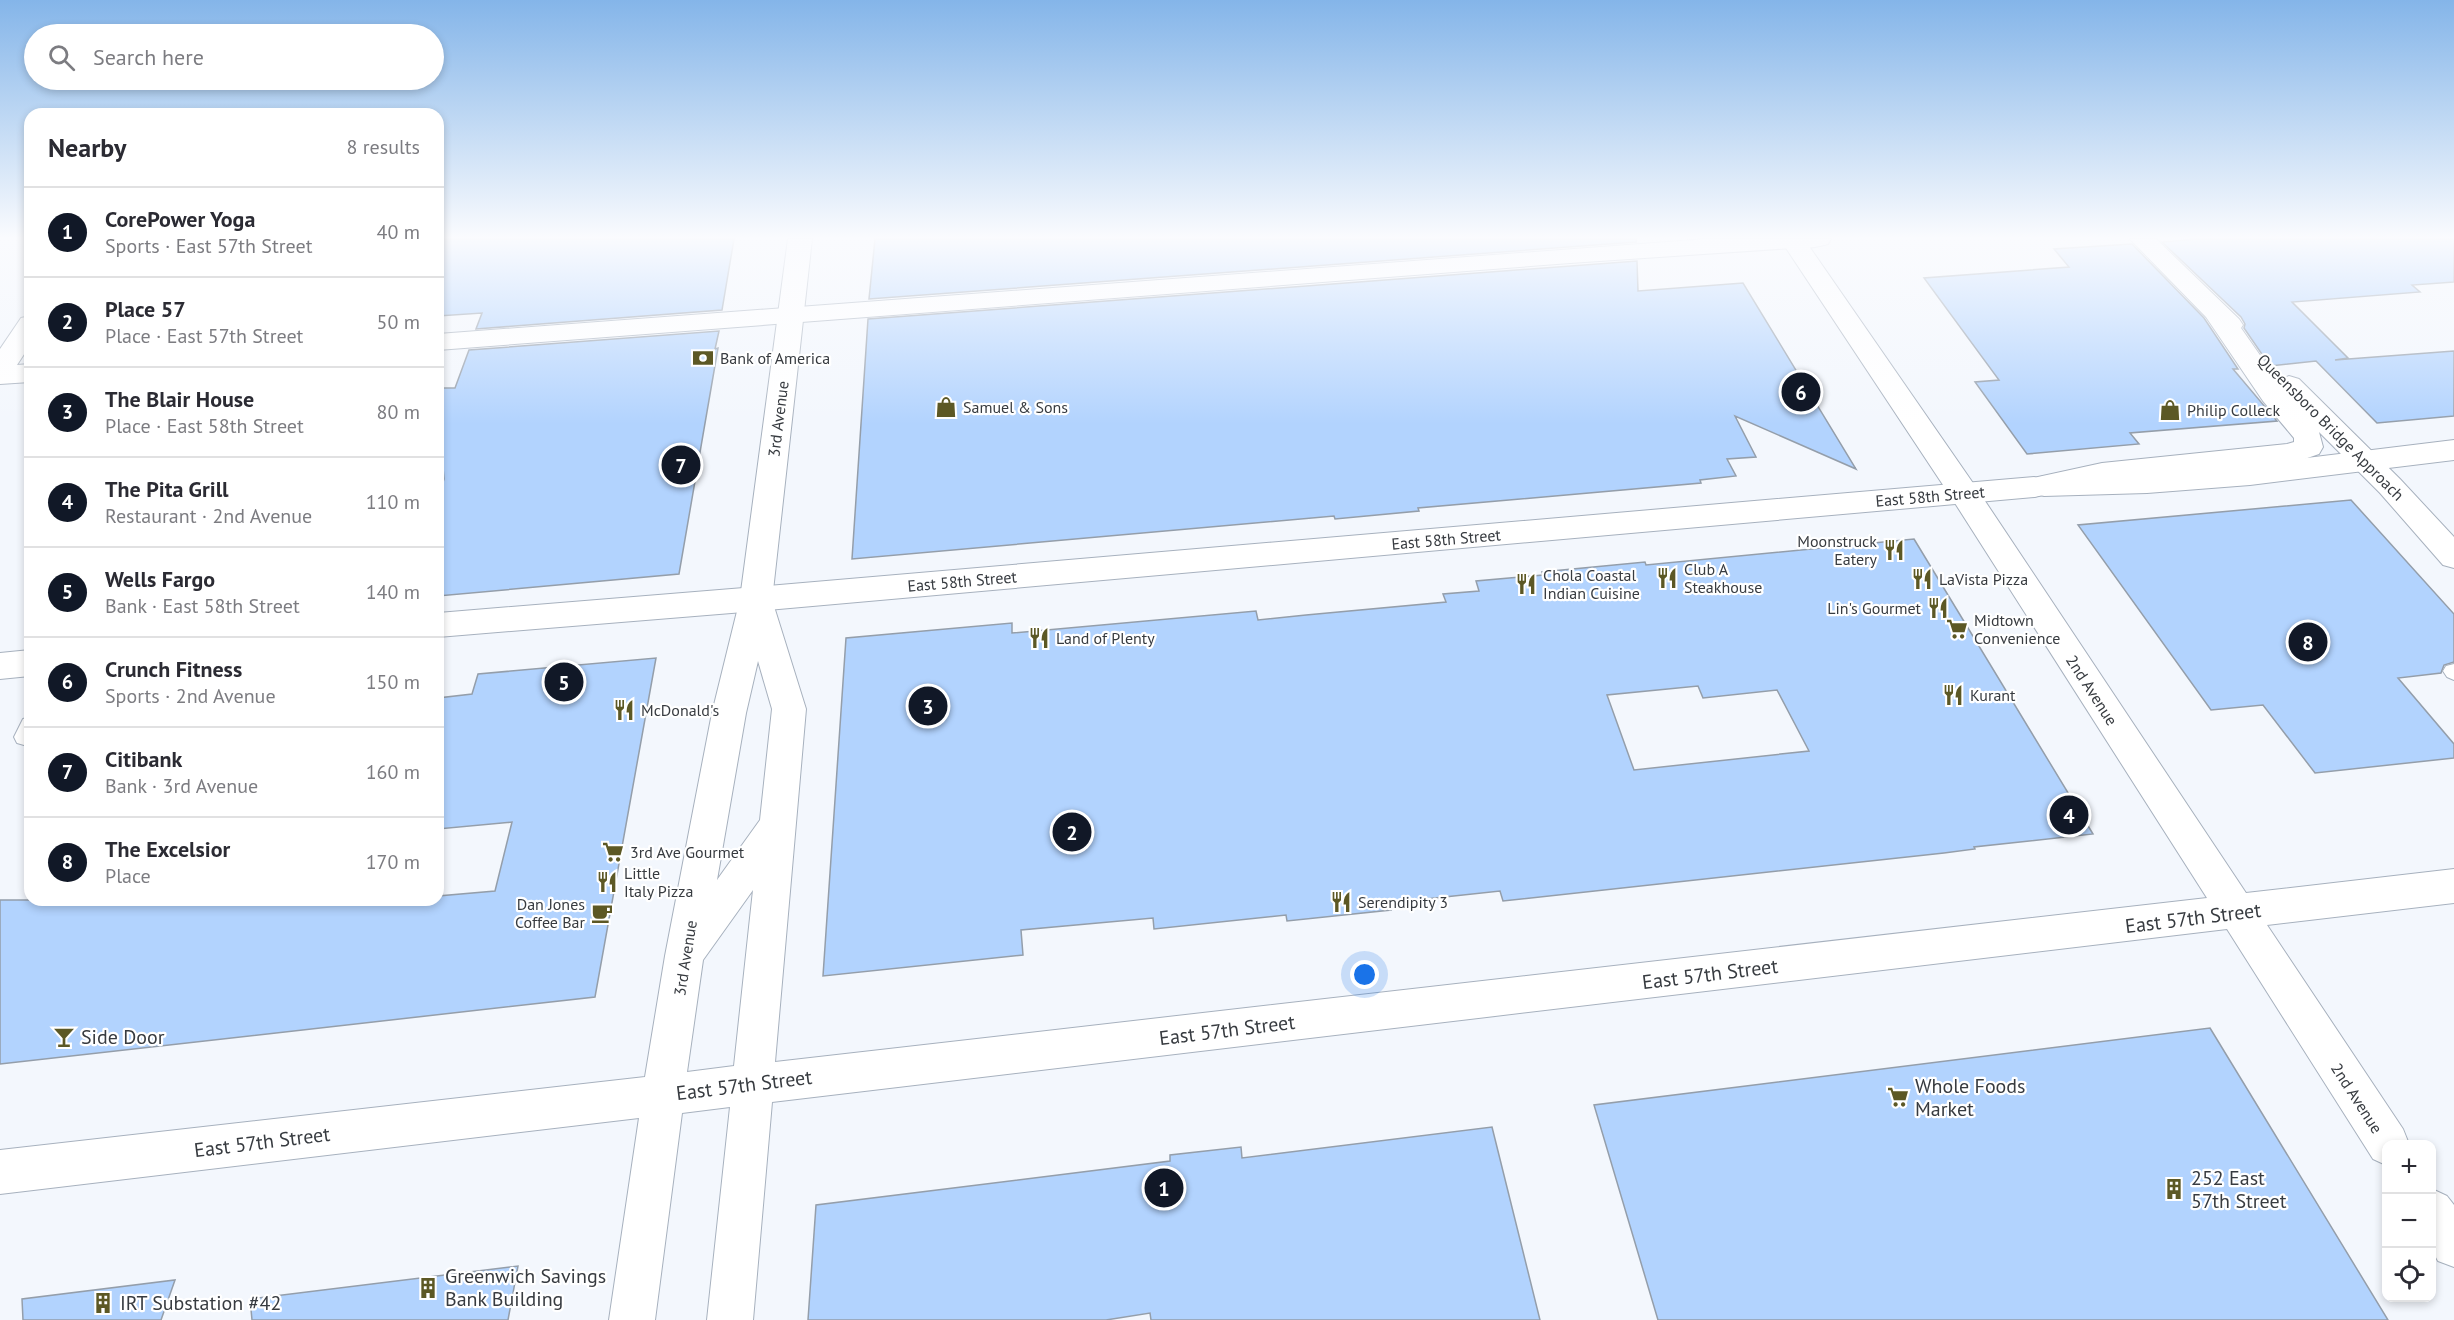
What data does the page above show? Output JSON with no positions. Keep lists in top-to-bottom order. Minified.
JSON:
{"streets":{"main road":["3rd Avenue","Queensboro Bridge Approach","East 58th Street","2nd Avenue","East 57th Street"]},"crossings":[["3rd Avenue","East 58th Street"],["3rd Avenue","East 57th Street"],["Queensboro Bridge Approach","East 58th Street"],["East 58th Street","2nd Avenue"],["2nd Avenue","East 57th Street"]],"places":{"bank":["Bank of America"],"shop":["Samuel & Sons","Philip Colleck"],"restaurant":["Moonstruck Eatery","Club A Steakhouse","LaVista Pizza","Chola Coastal Indian Cuisine","Lin's Gourmet","Land of Plenty","Kurant","McDonald's","Little Italy Pizza","Serendipity 3"],"supermarket":["Midtown Convenience","3rd Ave Gourmet","Whole Foods Market"],"cafe":["Dan Jones Coffee Bar"],"bar":["Side Door"],"building":["252 East 57th Street","Greenwich Savings Bank Building","IRT Substation #42"]},"page":{"search":"Search here","heading":["Nearby","8 results"],"list":[{"mark":"1","name":"CorePower Yoga","note":"Sports · East 57th Street","value":"40 m"},{"mark":"2","name":"Place 57","note":"Place · East 57th Street","value":"50 m"},{"mark":"3","name":"The Blair House","note":"Place · East 58th Street","value":"80 m"},{"mark":"4","name":"The Pita Grill","note":"Restaurant · 2nd Avenue","value":"110 m"},{"mark":"5","name":"Wells Fargo","note":"Bank · East 58th Street","value":"140 m"},{"mark":"6","name":"Crunch Fitness","note":"Sports · 2nd Avenue","value":"150 m"},{"mark":"7","name":"Citibank","note":"Bank · 3rd Avenue","value":"160 m"},{"mark":"8","name":"The Excelsior","note":"Place","value":"170 m"}],"pins":["6","7","8","5","3","4","2","1"],"map_buttons":["+","−"]}}
